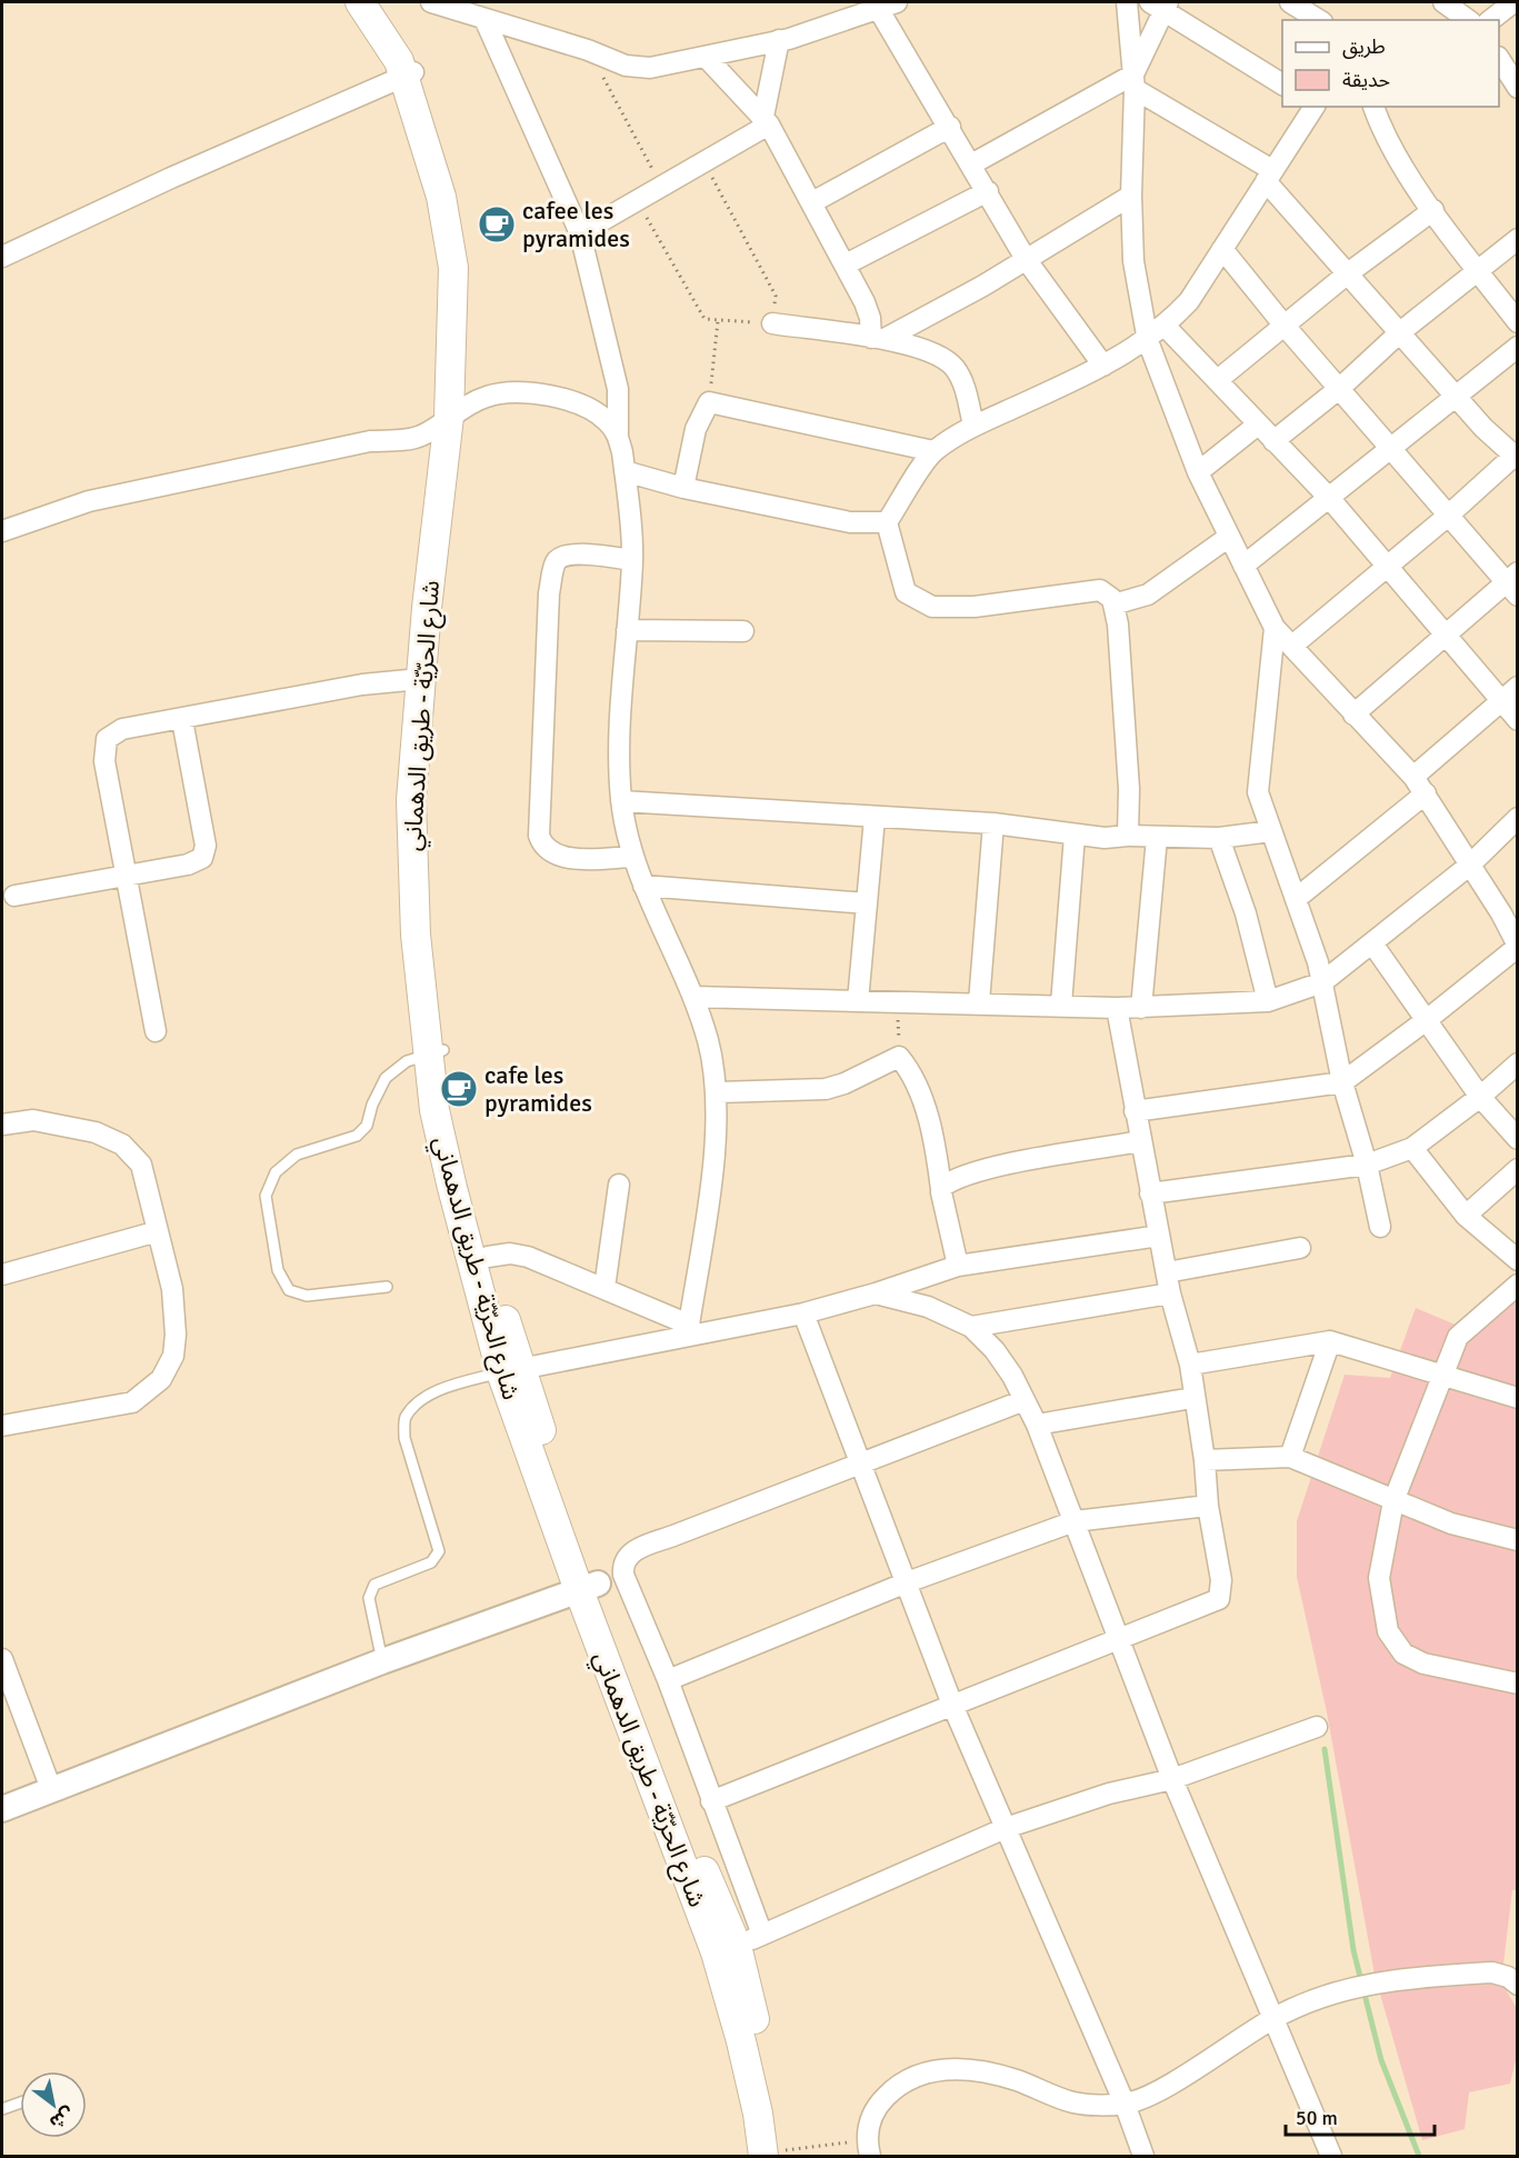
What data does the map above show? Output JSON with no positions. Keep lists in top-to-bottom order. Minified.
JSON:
{"streets":{"main road":["شارع الحرّيّة - طريق الدهماني"]},"places":{"cafe":["cafee les pyramides","cafe les pyramides"]},"legend":["طريق","حديقة"],"scale_bar":"50 m","north":"bottom right"}
